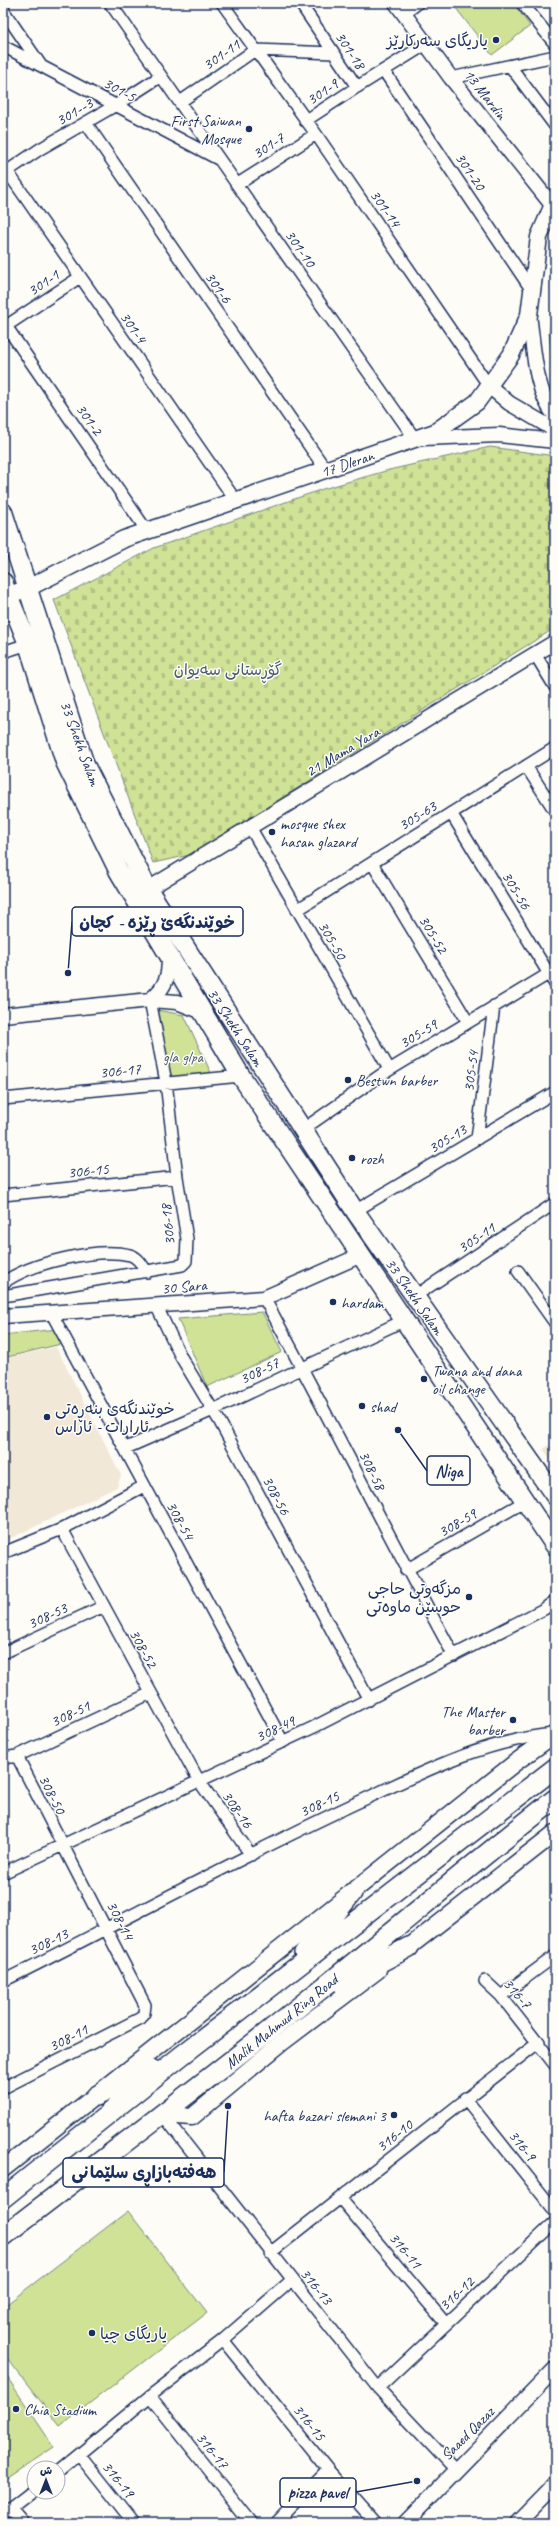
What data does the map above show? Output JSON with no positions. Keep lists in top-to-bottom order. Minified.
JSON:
{"streets":{"highway":["Malik Mahmud Ring Road"],"main road":["17 Dleran","33 Shekh Salam"],"street":["301-18","301-11","301-5","301-9","13 Mardin","301--3","301-7","301-20","301-14","301-10","301-1","301-6","301-4","301-2","21 Mama Yara","305-63","305-56","305-52","305-50","305-59","306-17","305-54","305-13","306-15","306-18","305-11","30 Sara","308-57","308-58","308-56","308-54","308-59","308-53","308-52","308-51","308-49","308-50","308-15","308-16","308-14","308-13","316-7","308-11","316-10","316-9","316-11","316-13","316-12","316-15","Saaed Qazaz","316-17","316-19"]},"crossings":[["301-18","301-11"],["301-18","301-9"],["301-18","13 Mardin"],["301-18","301-20"],["301-11","301-14"],["301-11","301-10"],["301-5","301--3"],["301-5","301-10"],["301-9","301-14"],["13 Mardin","17 Dleran"],["301--3","301-10"],["301--3","301-6"],["301--3","301-4"],["301-7","301-14"],["301-7","301-10"],["301-20","17 Dleran"],["301-14","17 Dleran"],["301-10","17 Dleran"],["301-1","301-4"],["301-1","301-2"],["301-6","17 Dleran"],["301-4","17 Dleran"],["301-2","17 Dleran"],["17 Dleran","33 Shekh Salam"],["33 Shekh Salam","21 Mama Yara"],["33 Shekh Salam","305-59"],["33 Shekh Salam","306-17"],["33 Shekh Salam","305-13"],["33 Shekh Salam","305-11"],["33 Shekh Salam","30 Sara"],["33 Shekh Salam","308-57"],["33 Shekh Salam","308-59"],["21 Mama Yara","305-50"],["305-63","305-56"],["305-63","305-52"],["305-63","305-50"],["305-56","305-59"],["305-52","305-59"],["305-50","305-59"],["305-59","305-54"],["306-17","306-18"],["305-54","305-13"],["306-15","306-18"],["30 Sara","308-58"],["30 Sara","308-56"],["30 Sara","308-54"],["308-57","308-58"],["308-57","308-56"],["308-57","308-54"],["308-58","308-59"],["308-58","308-49"],["308-56","308-49"],["308-54","308-49"],["308-53","308-52"],["308-52","308-51"],["308-52","308-49"],["308-52","308-16"],["308-51","308-50"],["308-49","308-50"],["308-49","308-16"],["308-49","308-14"],["308-50","308-14"],["308-15","308-16"],["308-15","308-14"],["308-15","308-13"],["308-14","308-13"],["308-14","308-11"],["316-7","316-10"],["Malik Mahmud Ring Road","316-13"],["316-10","316-9"],["316-10","316-11"],["316-10","316-13"],["316-11","316-12"],["316-13","316-12"],["316-13","Saaed Qazaz"]],"parks":["گۆڕستانی سەیوان","gla glpa"],"places":["یاریگای سەرکارێز","First Saiwan Mosque","mosque shex hasan glazard","خوێندنگەێ ڕێزە - کچان","Bestwn barber","rozh","hardam","Twana and dana oil change","shad","خوێندنگەی بنەڕەتی ئارارات - ئاراس","Niga","مزگەوتی حاجی حوسێن ماوەتی","The Master barber","هەفتەبازاڕی سلێمانی","hafta bazari slemani 3","یاریگای چیا","Chia Stadium","pizza pavel"],"north":"top"}
